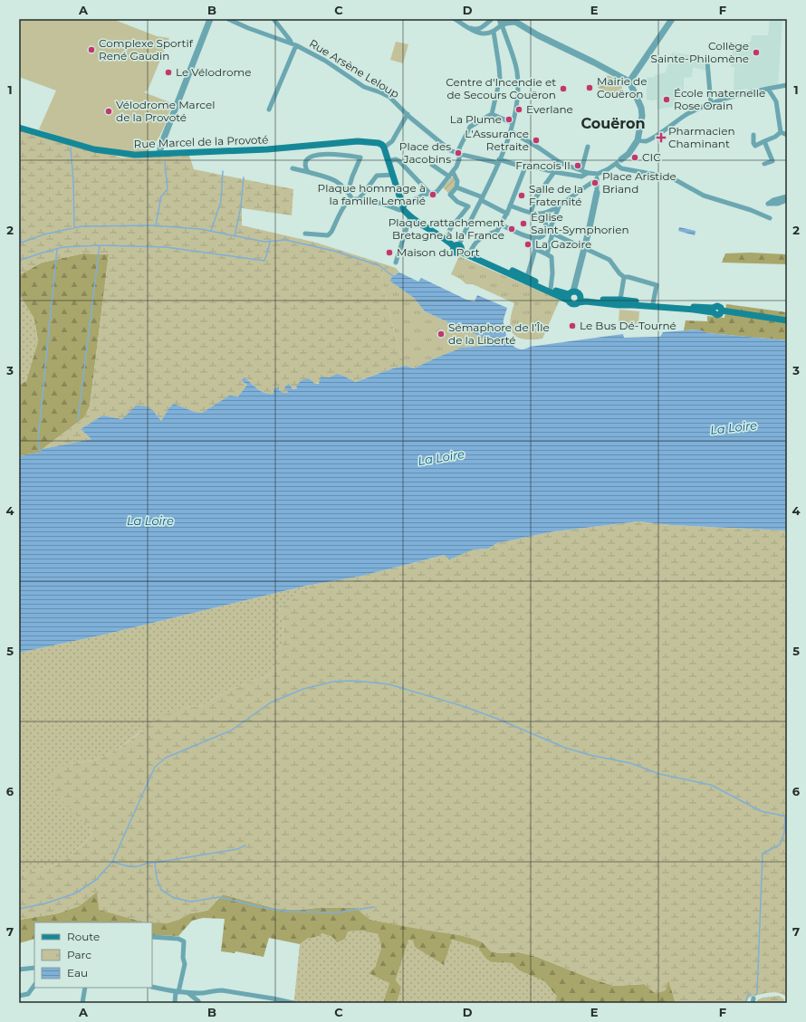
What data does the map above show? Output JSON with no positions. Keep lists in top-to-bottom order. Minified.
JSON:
{"streets":{"main road":["Rue Marcel de la Provoté"],"street":["Rue Arsène Leloup"]},"districts":["Couëron"],"water":["La Loire"],"places":{"other":["Complexe Sportif René Gaudin","Collège Sainte-Philomène","Le Vélodrome","Mairie de Couëron","Centre d'Incendie et de Secours Couëron","École maternelle Rose Orain","Everlane","Vélodrome Marcel de la Provoté","La Plume","L'Assurance Retraite","Place des Jacobins","CIC","Francois II","Place Aristide Briand","Plaque hommage à la famille Lemarié","Salle de la Fraternité","Église Saint-Symphorien","Plaque rattachement Bretagne à la France","La Gazoire","Maison du Port","Le Bus Dé-Tourné","Sémaphore de l’Île de la Liberté"],"health":["Pharmacien Chaminant"]},"legend":["Route","Parc","Eau"],"grid":{"columns":["A","B","C","D","E","F"],"rows":["1","2","3","4","5","6","7"]}}
